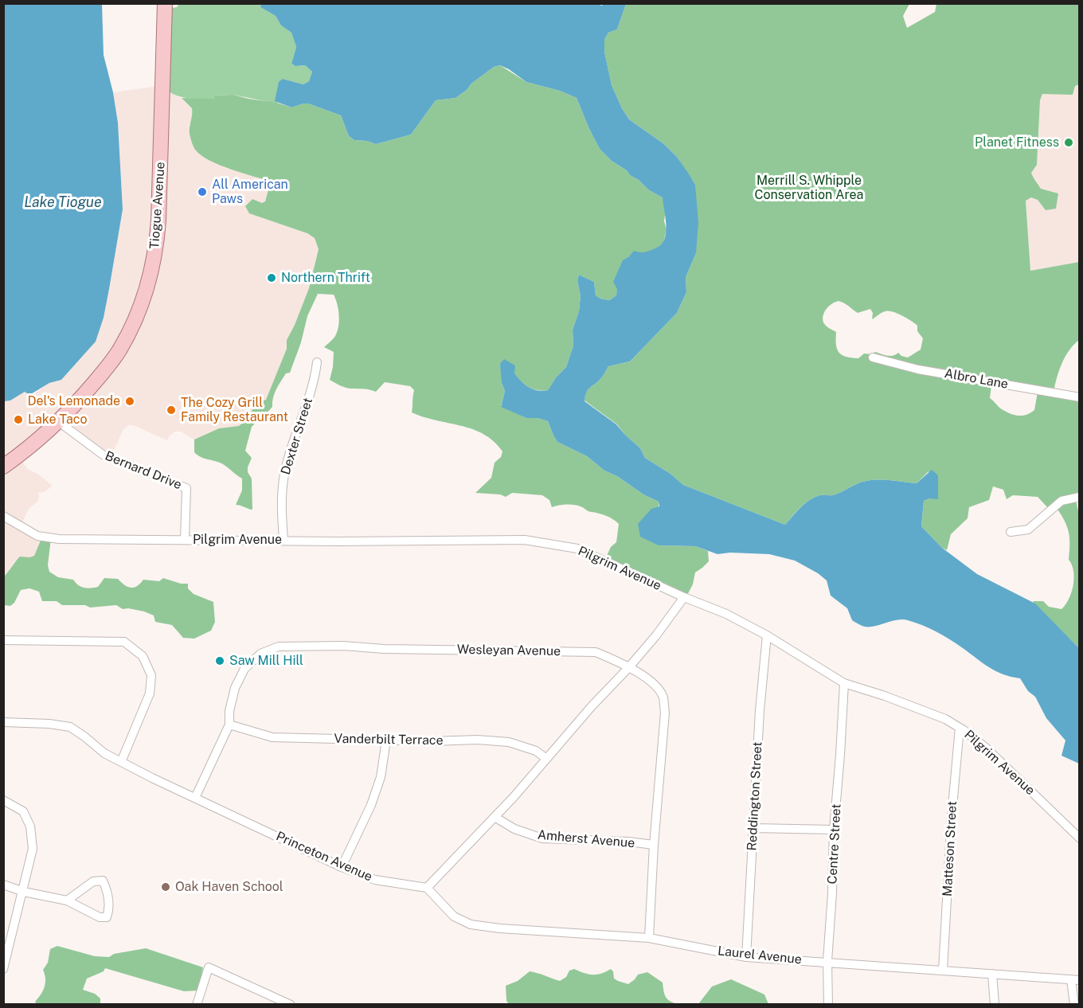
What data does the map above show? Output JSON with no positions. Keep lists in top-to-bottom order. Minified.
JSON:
{"streets":{"main road":["Tiogue Avenue"],"street":["Albro Lane","Dexter Street","Bernard Drive","Pilgrim Avenue","Wesleyan Avenue","Vanderbilt Terrace","Reddington Street","Amherst Avenue","Centre Street","Matteson Street","Princeton Avenue","Laurel Avenue"]},"crossings":[["Tiogue Avenue","Bernard Drive"],["Dexter Street","Pilgrim Avenue"],["Bernard Drive","Pilgrim Avenue"],["Pilgrim Avenue","Reddington Street"],["Pilgrim Avenue","Centre Street"],["Pilgrim Avenue","Matteson Street"],["Wesleyan Avenue","Vanderbilt Terrace"],["Wesleyan Avenue","Amherst Avenue"],["Wesleyan Avenue","Princeton Avenue"],["Wesleyan Avenue","Laurel Avenue"],["Reddington Street","Laurel Avenue"],["Centre Street","Laurel Avenue"],["Matteson Street","Laurel Avenue"],["Princeton Avenue","Laurel Avenue"]],"water":["Lake Tiogue"],"parks":["Merrill S. Whipple Conservation Area"],"places":["Planet Fitness","All American Paws","Northern Thrift","Del's Lemonade","The Cozy Grill Family Restaurant","Lake Taco","Saw Mill Hill","Oak Haven School"]}
